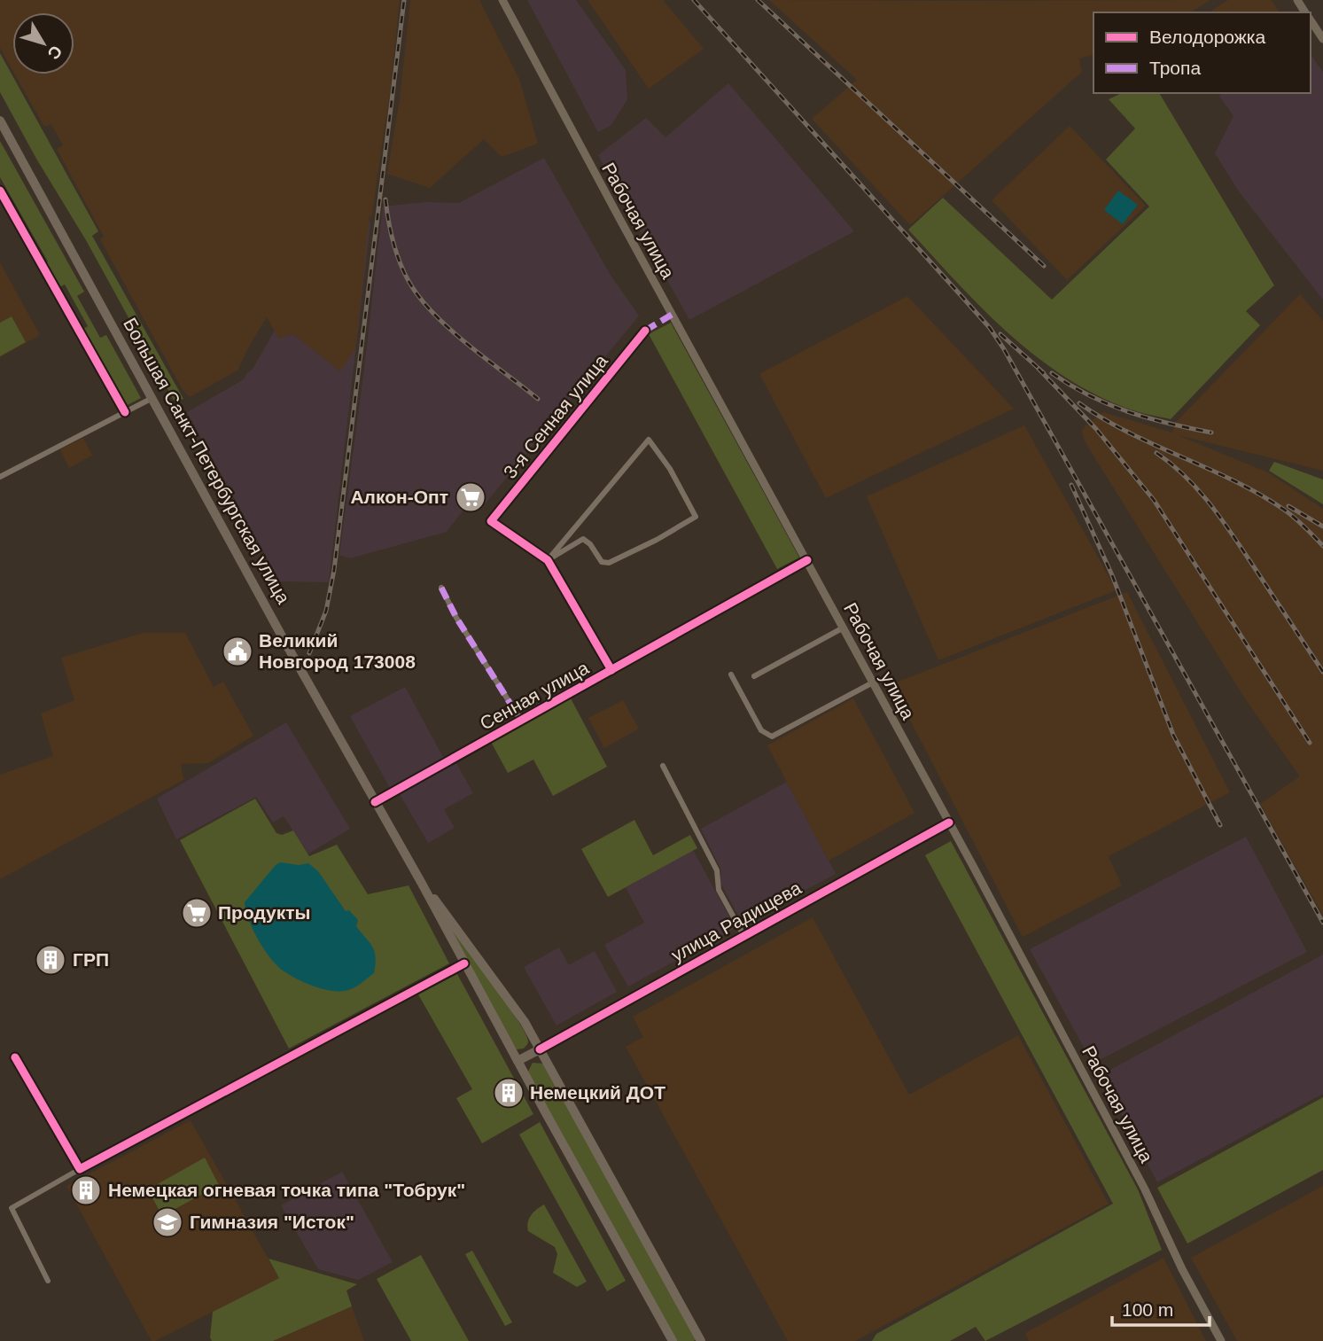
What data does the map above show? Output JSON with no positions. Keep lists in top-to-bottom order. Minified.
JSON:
{"streets":{"main road":["Рабочая улица","Большая Санкт-Петербургская улица"],"street":["3-я Сенная улица","Сенная улица","улица Радищева"]},"crossings":[["Рабочая улица","Сенная улица"],["Рабочая улица","улица Радищева"],["Большая Санкт-Петербургская улица","Сенная улица"],["Большая Санкт-Петербургская улица","улица Радищева"]],"places":{"supermarket":["Алкон-Опт","Продукты"],"public building":["Великий Новгород 173008"],"building":["ГРП","Немецкий ДОТ","Немецкая огневая точка типа \"Тобрук\""],"school or university":["Гимназия \"Исток\""]},"legend":["Велодорожка","Тропа"],"scale_bar":"100 m","north":"bottom right"}
